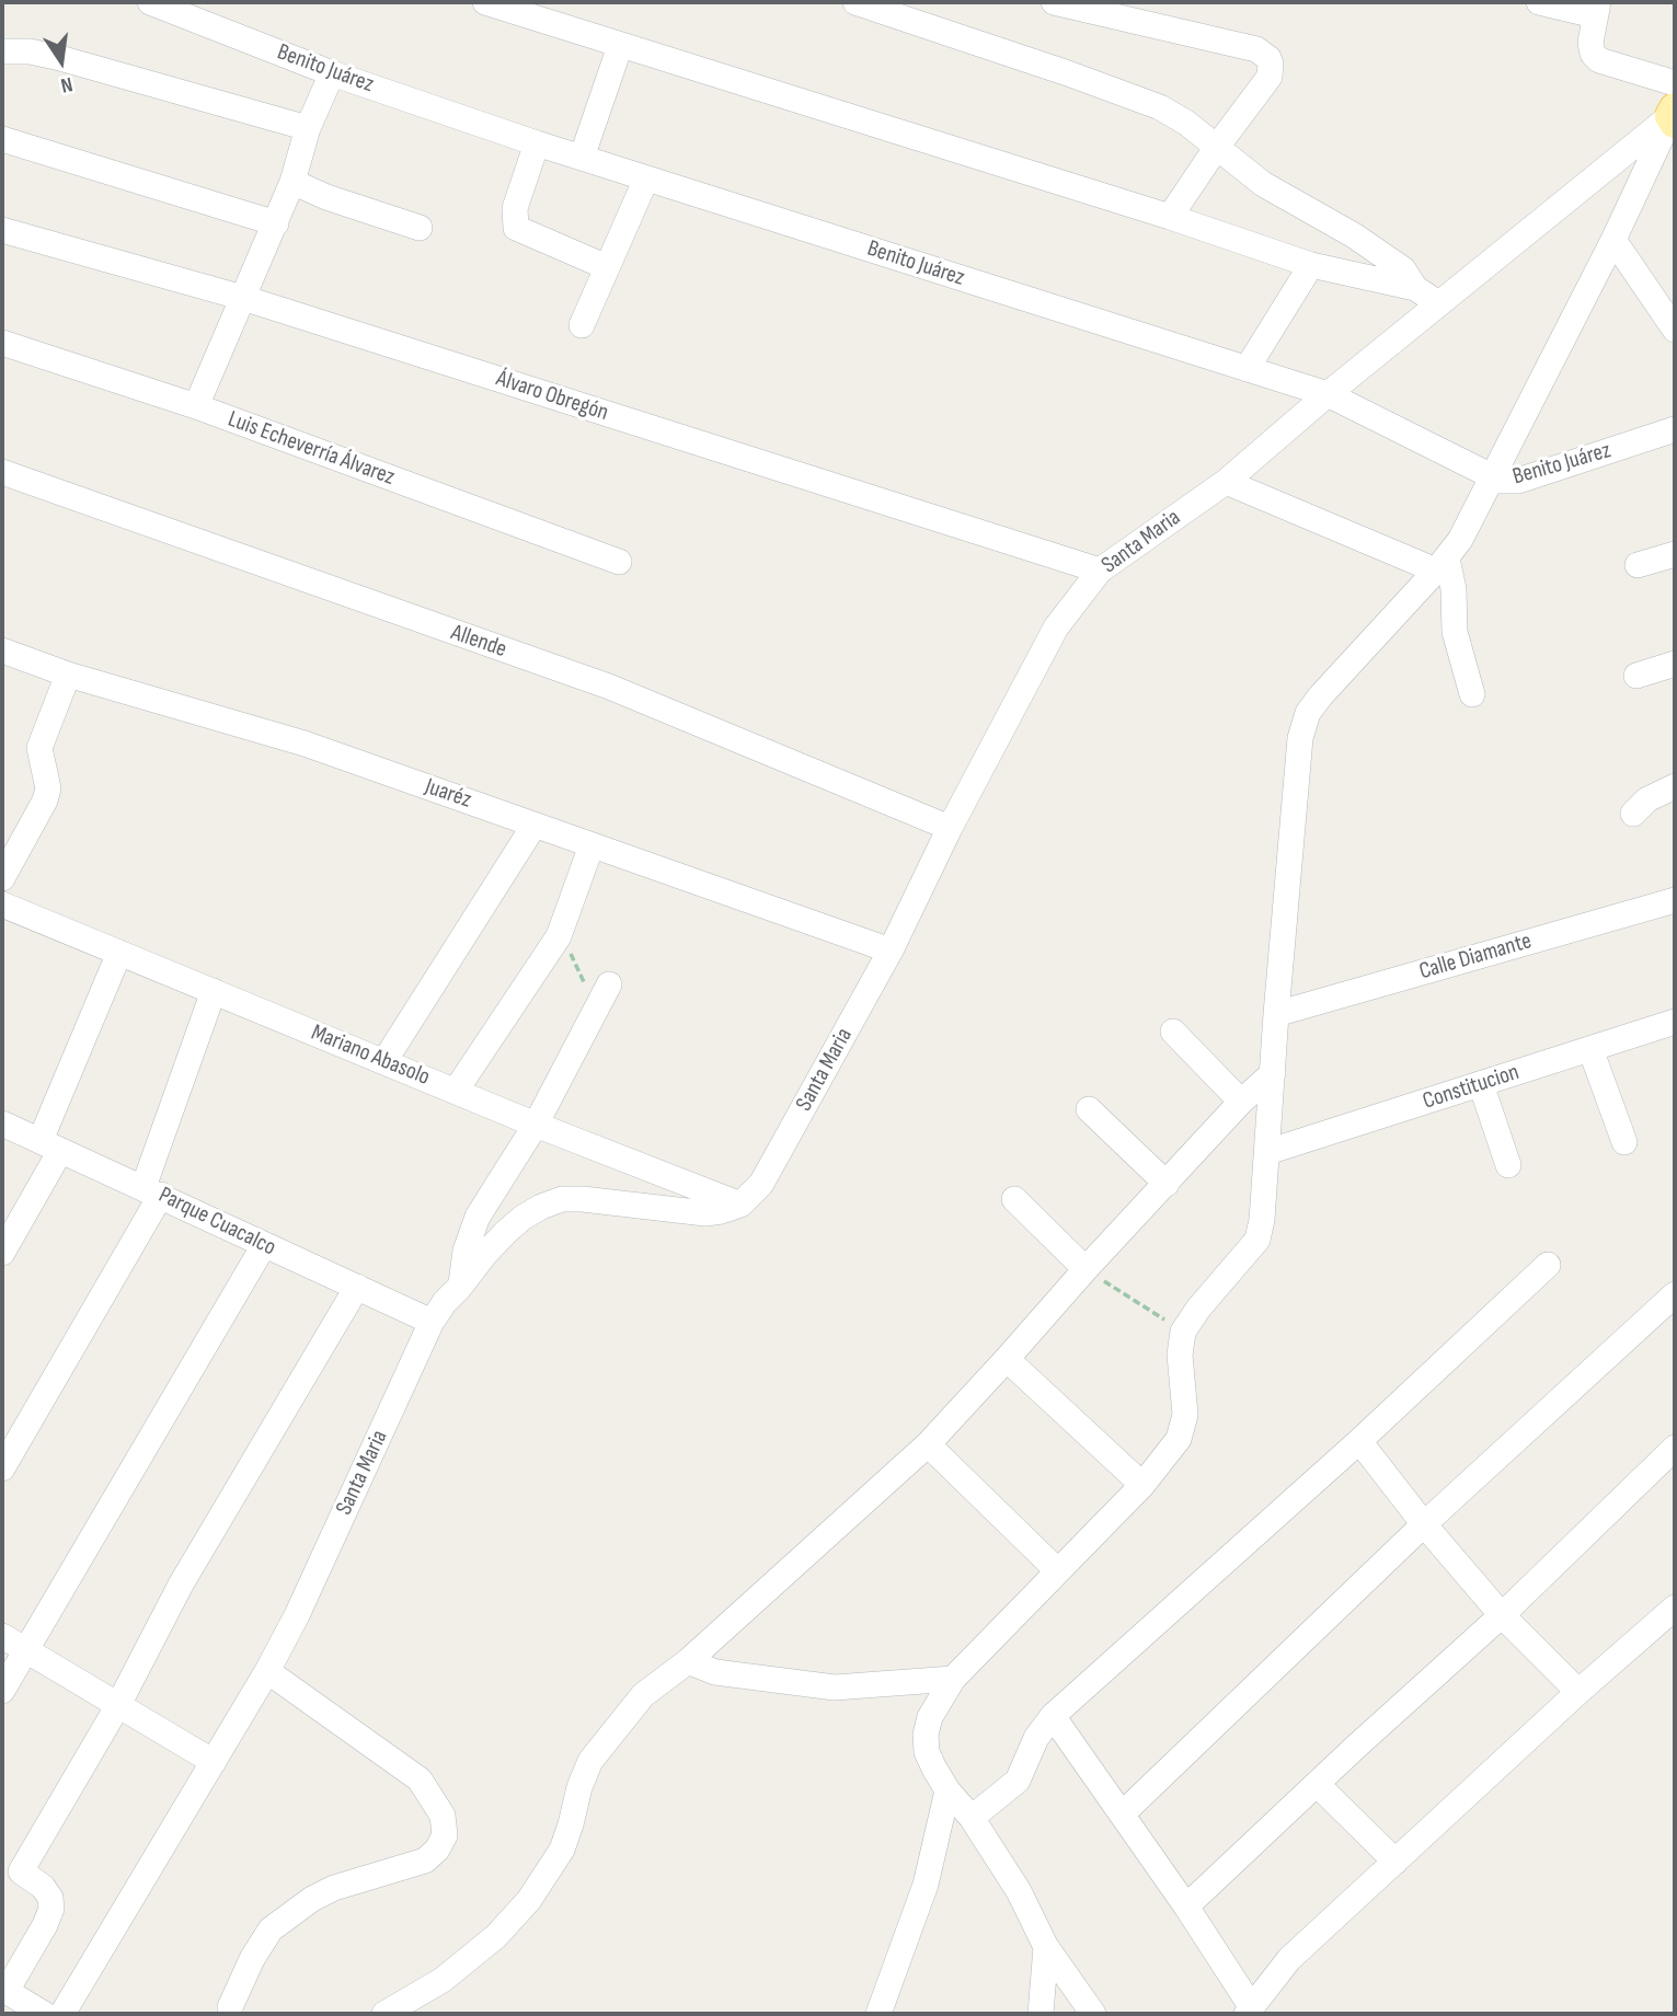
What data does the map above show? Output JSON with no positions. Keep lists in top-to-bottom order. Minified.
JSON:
{"streets":{"street":["Benito Juárez","Álvaro Obregón","Luis Echeverría Álvarez","Santa Maria","Allende","Juaréz","Calle Diamante","Mariano Abasolo","Constitucion","Parque Cuacalco"]},"crossings":[["Benito Juárez","Santa Maria"],["Álvaro Obregón","Santa Maria"],["Santa Maria","Allende"],["Santa Maria","Juaréz"],["Santa Maria","Mariano Abasolo"],["Santa Maria","Parque Cuacalco"]],"north":"bottom"}
